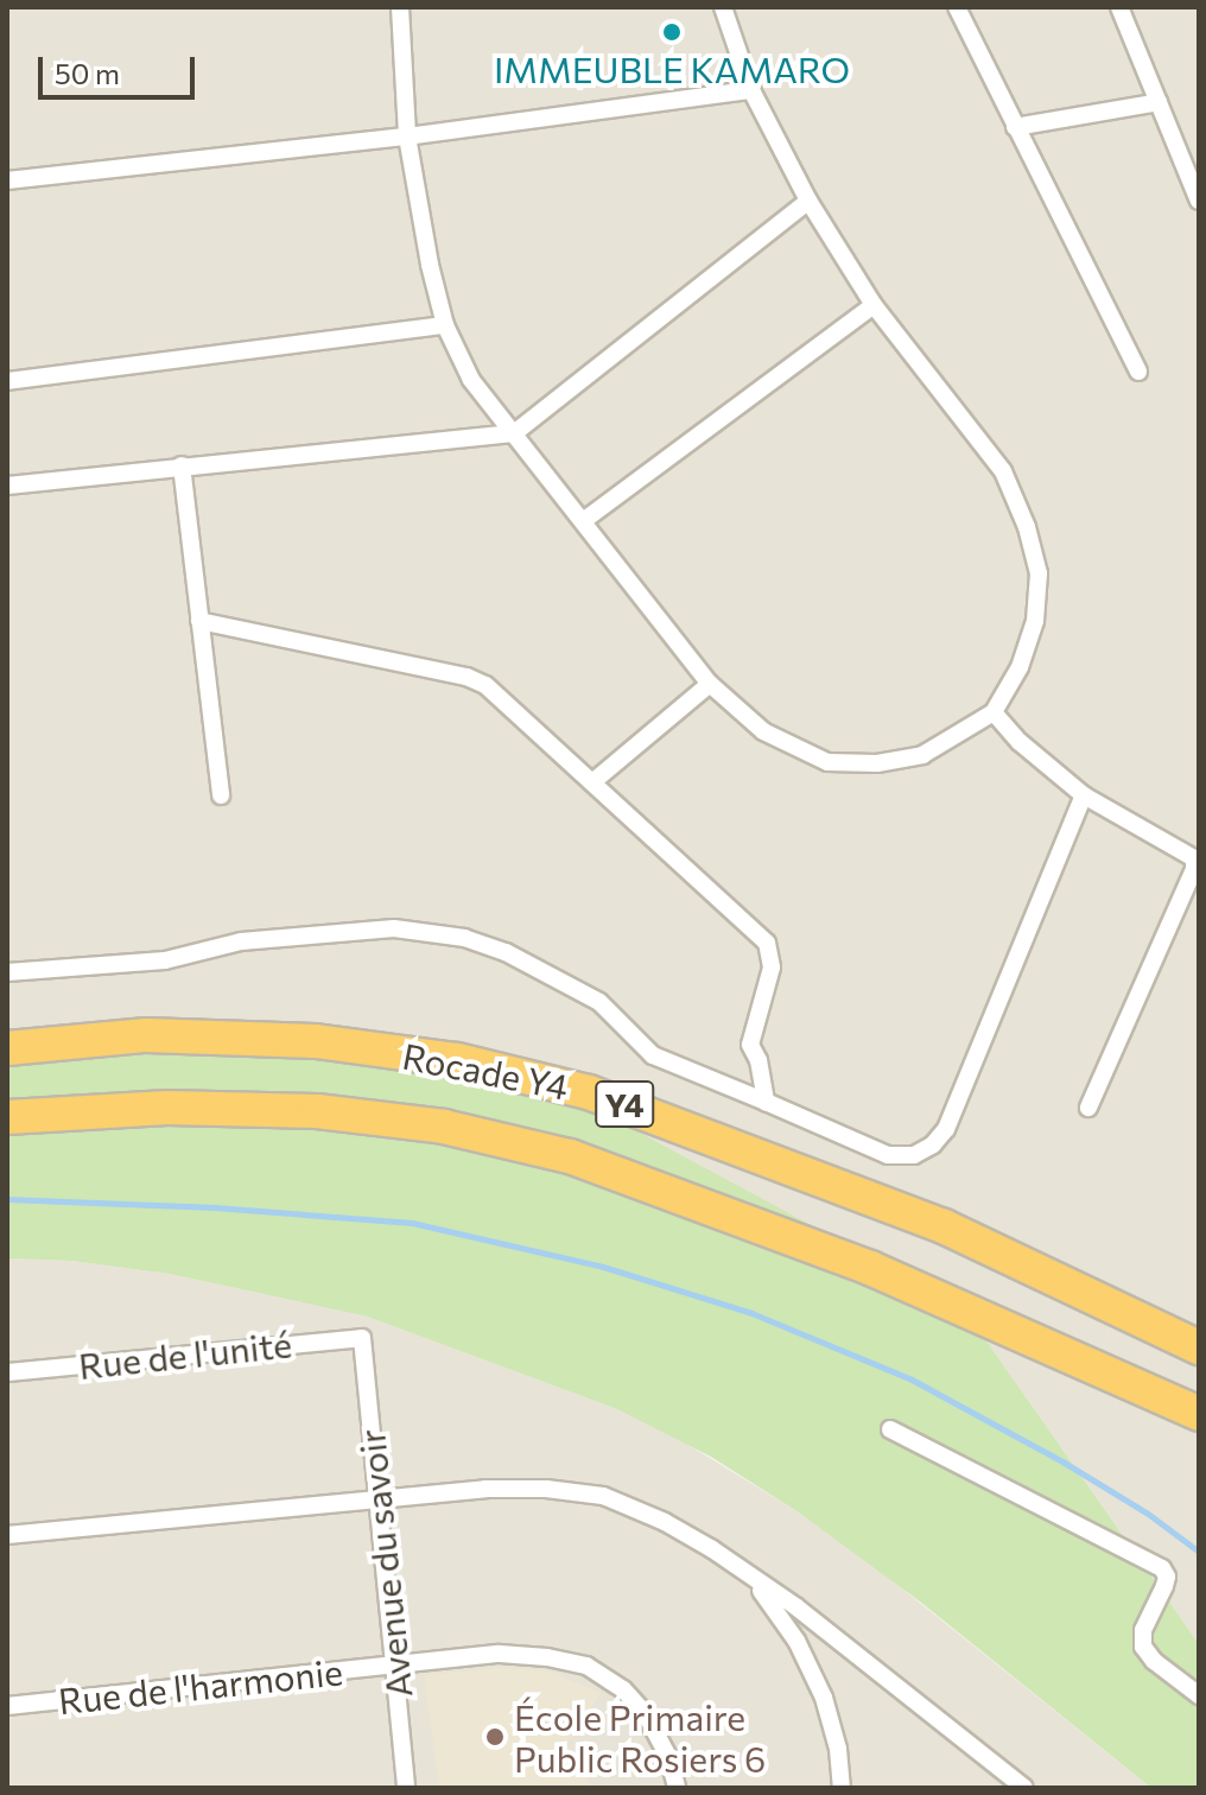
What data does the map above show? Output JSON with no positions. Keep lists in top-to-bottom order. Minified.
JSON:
{"streets":{"highway":["Rocade Y4","Y4"],"street":["Rue de l'unité","Avenue du savoir","Rue de l'harmonie"]},"crossings":[["Rue de l'unité","Avenue du savoir"],["Avenue du savoir","Rue de l'harmonie"]],"places":["IMMEUBLE KAMARO","École Primaire Public Rosiers 6"],"scale_bar":"50 m"}
